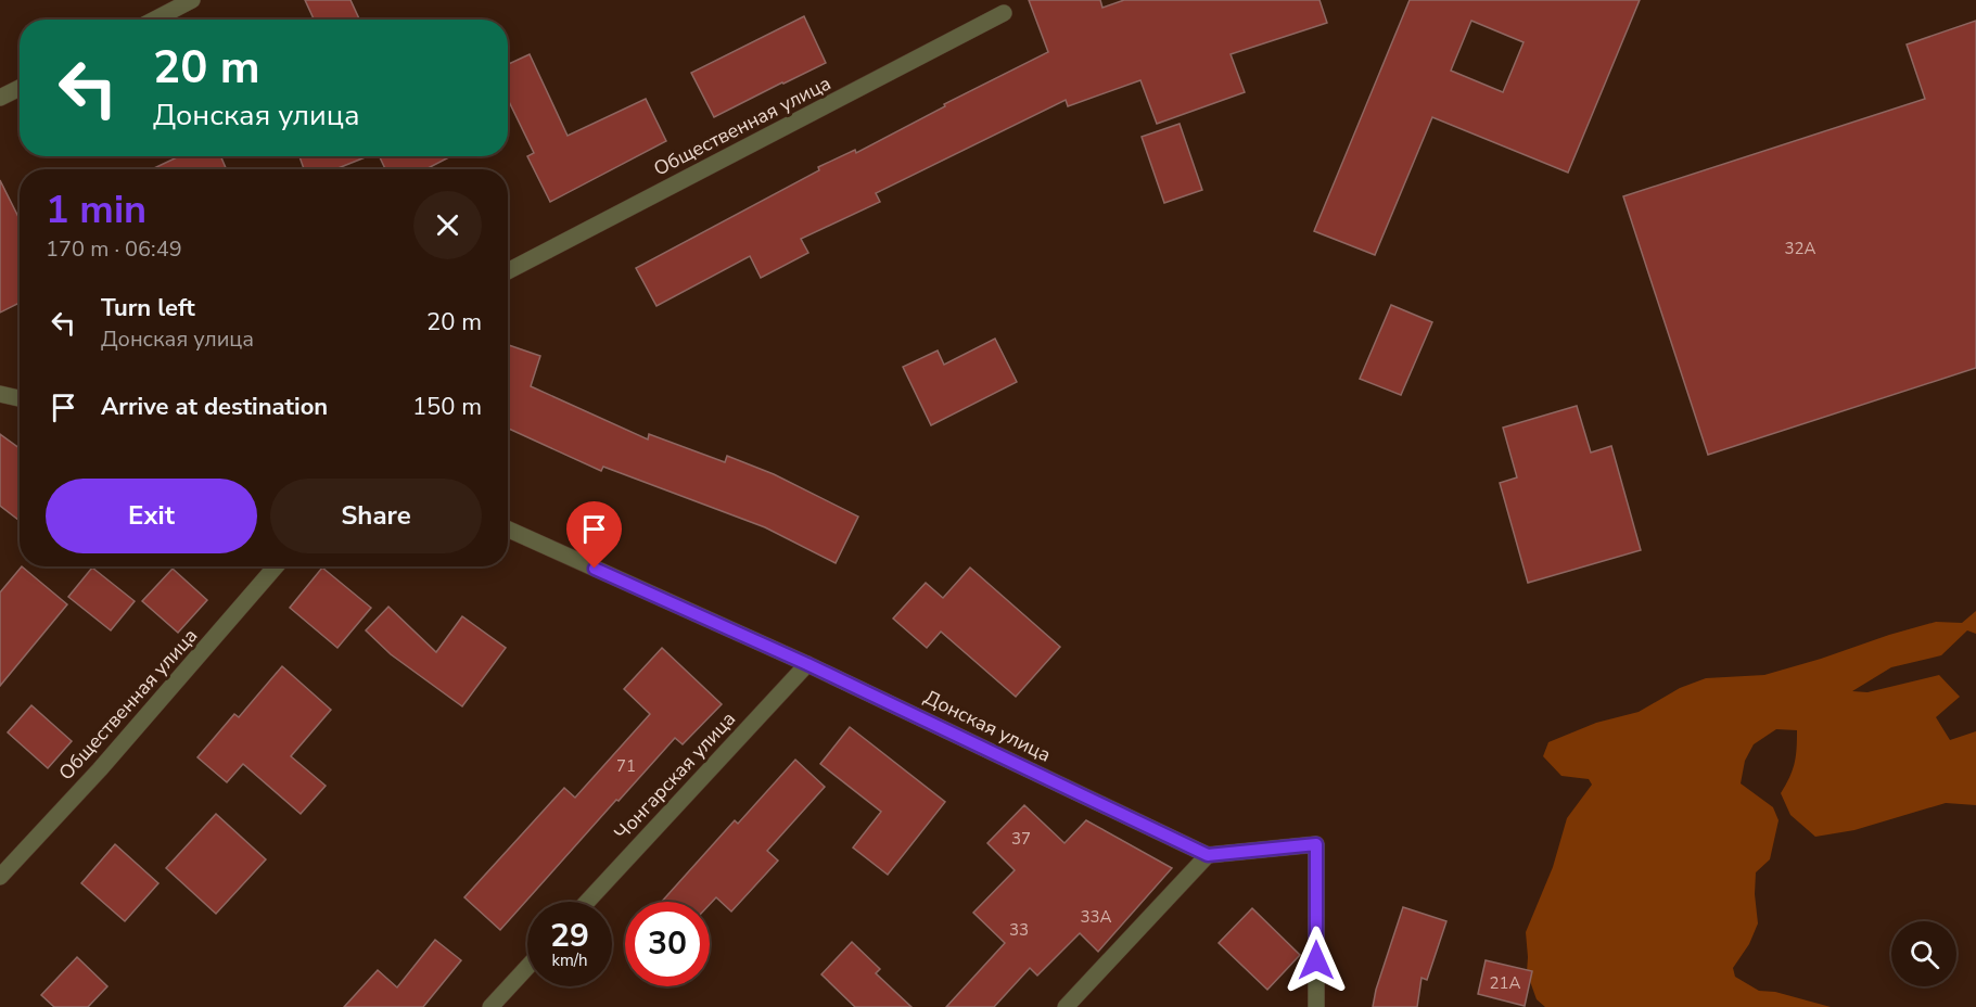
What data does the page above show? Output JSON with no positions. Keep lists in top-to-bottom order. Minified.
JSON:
{"streets":{"street":["Общественная улица","Донская улица","Чонгарская улица"]},"crossings":[["Донская улица","Чонгарская улица"]],"house_numbers":["32А","71","37","33А","33","21А"],"page":{"turn":["20 m","Донская улица"],"heading":["1 min","170 m · 06:49"],"list":[{"name":"Turn left","note":"Донская улица","value":"20 m"},{"name":"Arrive at destination","value":"150 m"}],"buttons":["Exit","Share"],"speed":"29 km/h","limit":"30"}}
